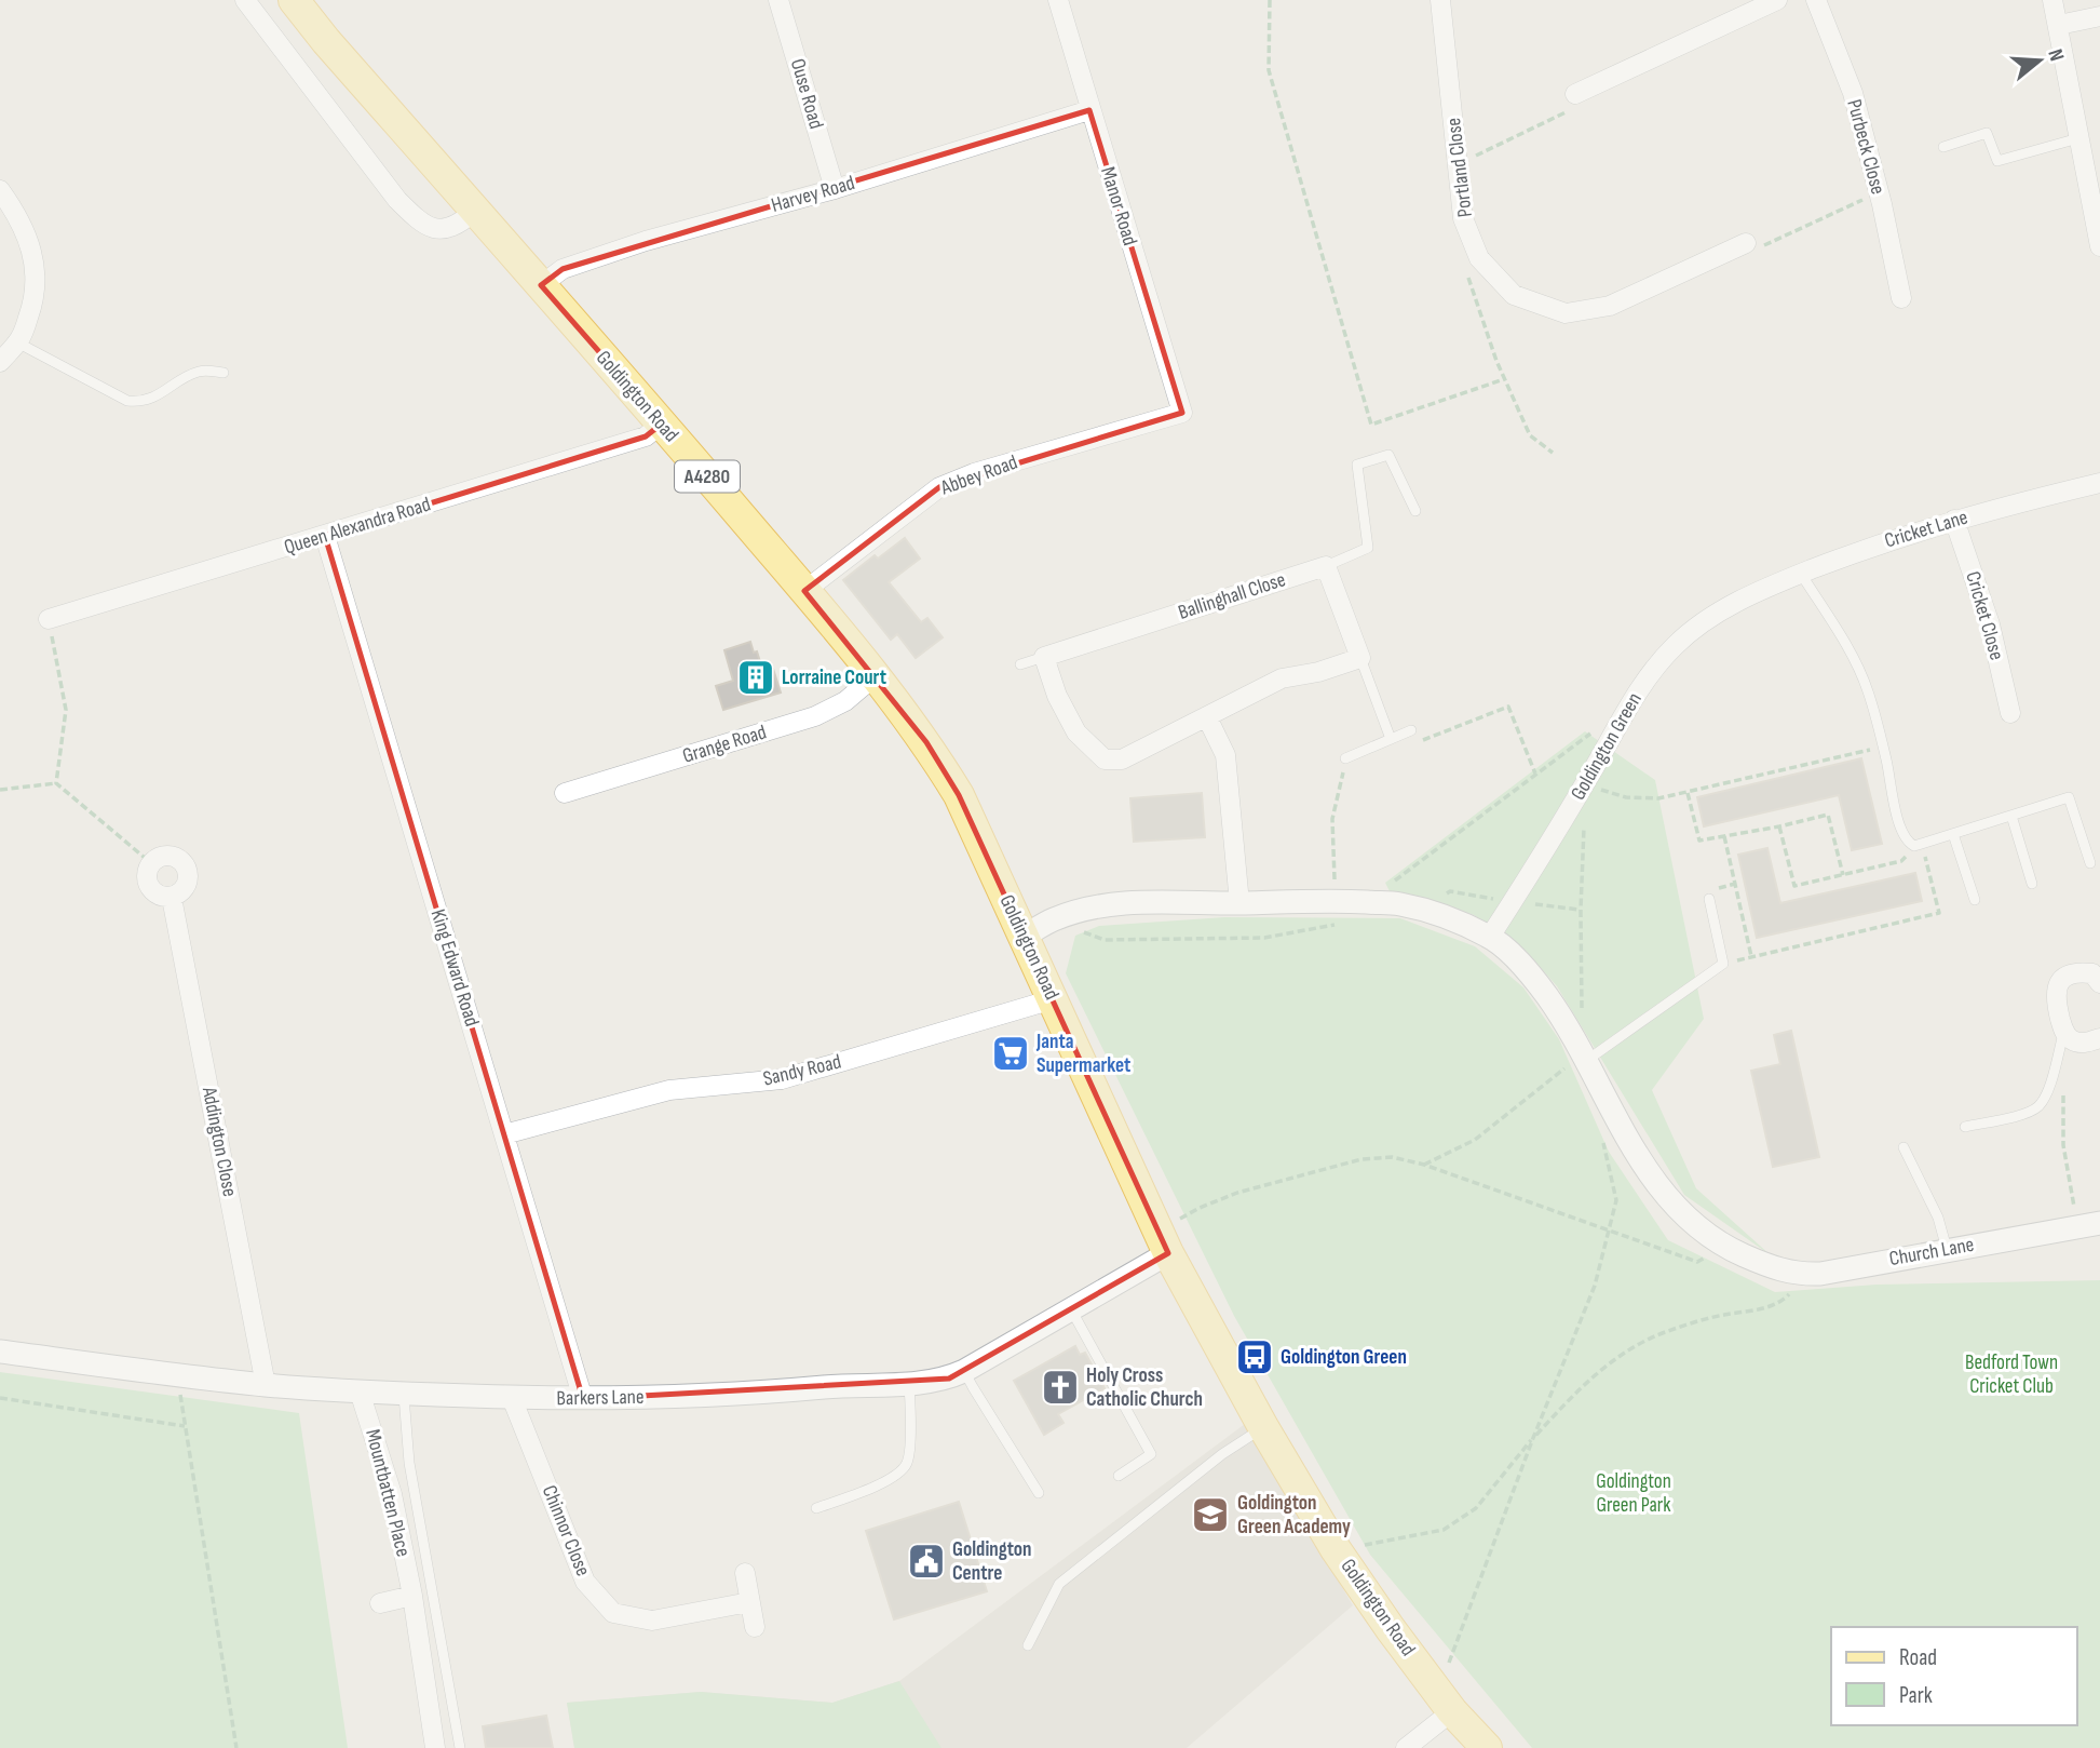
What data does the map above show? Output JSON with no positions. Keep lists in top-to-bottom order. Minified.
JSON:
{"streets":{"main road":["Goldington Road","A4280"],"street":["Ouse Road","Purbeck Close","Portland Close","Harvey Road","Manor Road","Abbey Road","Queen Alexandra Road","Cricket Lane","Ballinghall Close","Cricket Close","Grange Road","Goldington Green","King Edward Road","Sandy Road","Addington Close","Church Lane","Barkers Lane","Mountbatten Place","Chinnor Close"]},"crossings":[["Ouse Road","Harvey Road"],["Harvey Road","Manor Road"],["Harvey Road","Goldington Road"],["Manor Road","Abbey Road"],["Goldington Road","Abbey Road"],["Goldington Road","Queen Alexandra Road"],["Goldington Road","Grange Road"],["Goldington Road","Sandy Road"],["Goldington Road","Barkers Lane"],["Queen Alexandra Road","King Edward Road"],["Cricket Lane","Cricket Close"],["Cricket Lane","Goldington Green"],["King Edward Road","Sandy Road"],["King Edward Road","Barkers Lane"],["Addington Close","Barkers Lane"],["Barkers Lane","Mountbatten Place"],["Barkers Lane","Chinnor Close"]],"parks":["Bedford Town Cricket Club","Goldington Green Park"],"places":{"building":["Lorraine Court"],"supermarket":["Janta Supermarket"],"bus stop":["Goldington Green"],"church":["Holy Cross Catholic Church"],"school or university":["Goldington Green Academy"],"public building":["Goldington Centre"]},"legend":["Road","Park"],"north":"right"}
